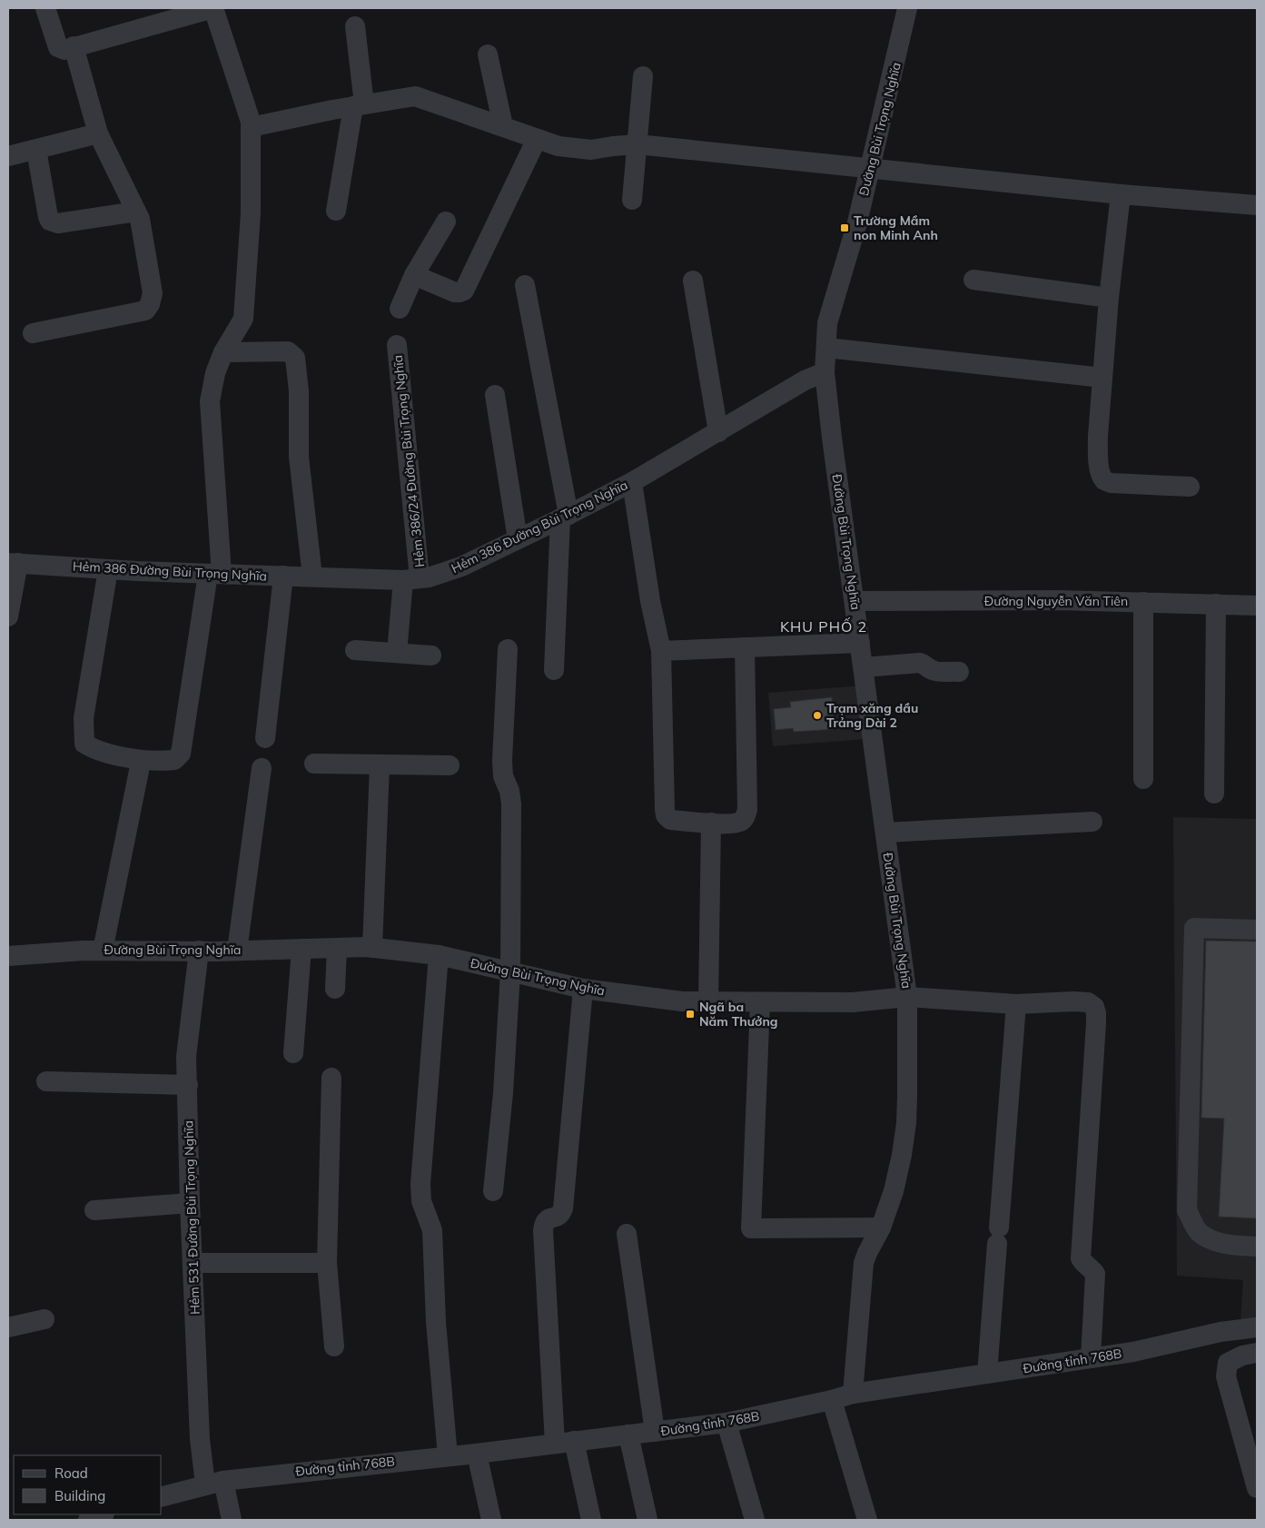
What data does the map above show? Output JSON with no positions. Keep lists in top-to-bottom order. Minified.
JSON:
{"streets":{"street":["Đường Bùi Trọng Nghĩa","Hẻm 386/24 Đường Bùi Trọng Nghĩa","Hẻm 386 Đường Bùi Trọng Nghĩa","Đường Nguyễn Văn Tiên","Hẻm 531 Đường Bùi Trọng Nghĩa","Đường tỉnh 768B"]},"crossings":[["Đường Bùi Trọng Nghĩa","Hẻm 386 Đường Bùi Trọng Nghĩa"],["Đường Bùi Trọng Nghĩa","Đường Nguyễn Văn Tiên"],["Đường Bùi Trọng Nghĩa","Hẻm 531 Đường Bùi Trọng Nghĩa"],["Hẻm 386/24 Đường Bùi Trọng Nghĩa","Hẻm 386 Đường Bùi Trọng Nghĩa"],["Hẻm 531 Đường Bùi Trọng Nghĩa","Đường tỉnh 768B"]],"districts":["KHU PHỐ 2"],"places":{"transit":["Trường Mầm non Minh Anh","Ngã ba Năm Thưởng"],"other":["Trạm xăng dầu Trảng Dài 2"]},"legend":["Road","Building"]}
